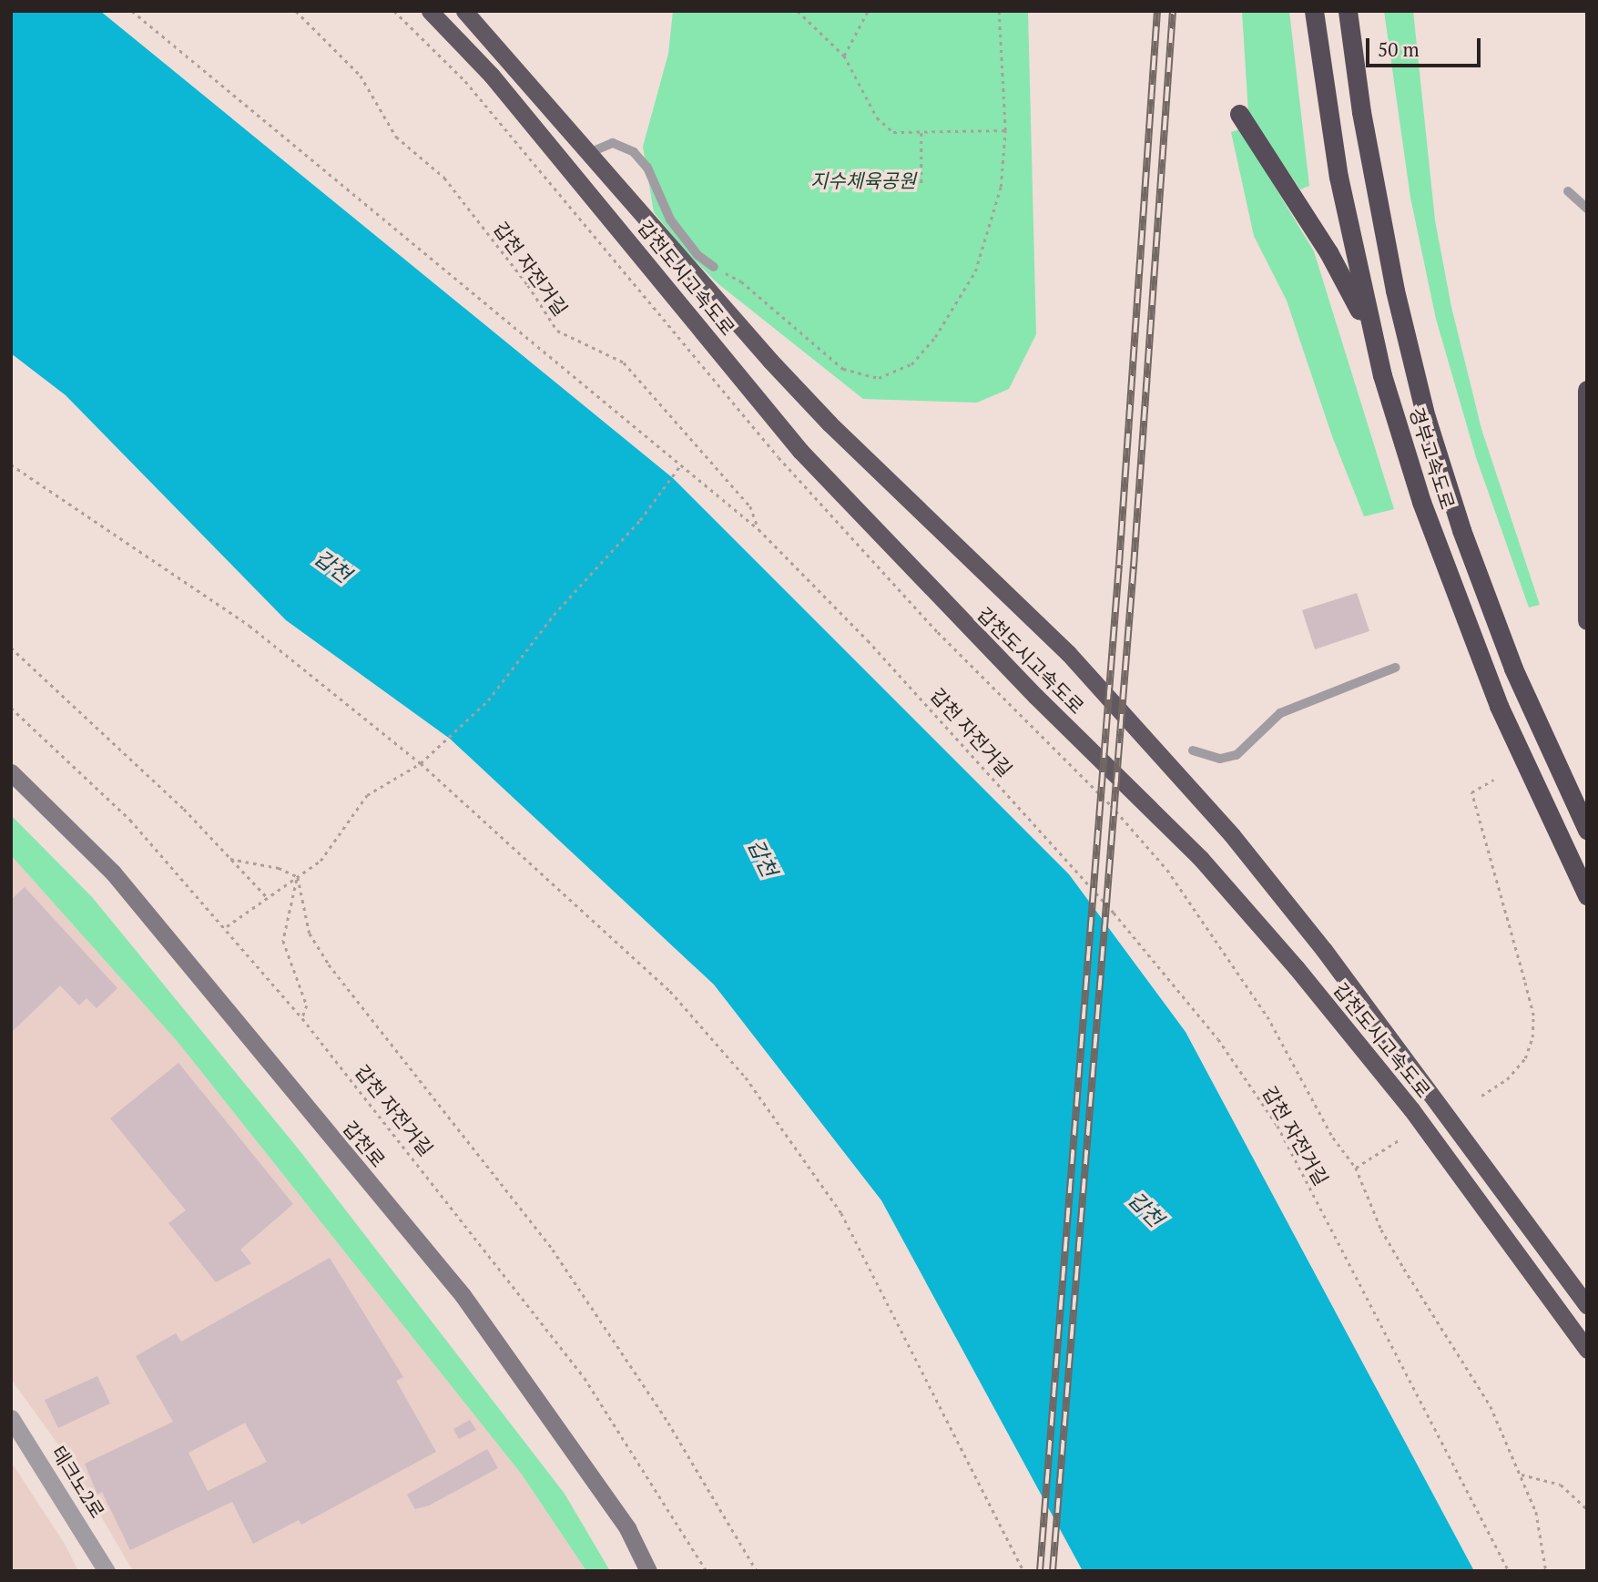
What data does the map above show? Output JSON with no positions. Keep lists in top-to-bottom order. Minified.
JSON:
{"streets":{"highway":["갑천도시고속도로","경부고속도로"],"main road":["갑천로"],"street":["테크노2로"],"path":["갑천 자전거길"]},"water":["갑천"],"parks":["지수체육공원"],"scale_bar":"50 m"}
